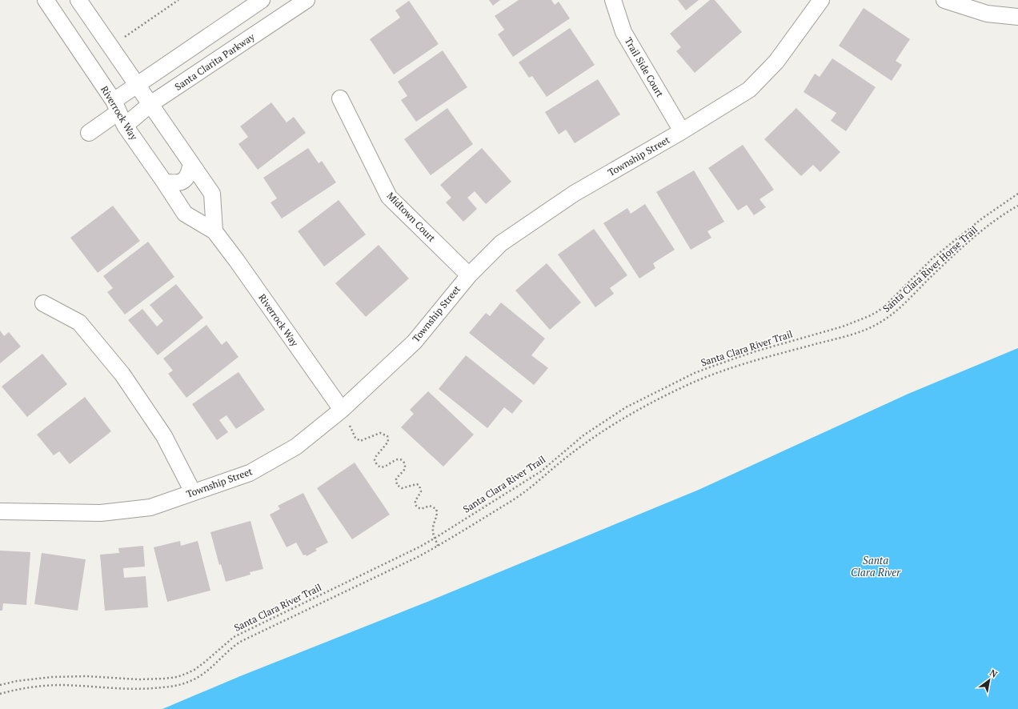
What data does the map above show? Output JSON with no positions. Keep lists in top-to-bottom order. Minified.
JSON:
{"streets":{"street":["Santa Clarita Parkway","Trail Side Court","Riverrock Way","Township Street","Midtown Court"],"path":["Santa Clara River Horse Trail","Santa Clara River Trail"]},"crossings":[["Santa Clarita Parkway","Riverrock Way"],["Trail Side Court","Township Street"],["Riverrock Way","Township Street"],["Township Street","Midtown Court"]],"water":["Santa Clara River"],"north":"top right"}
